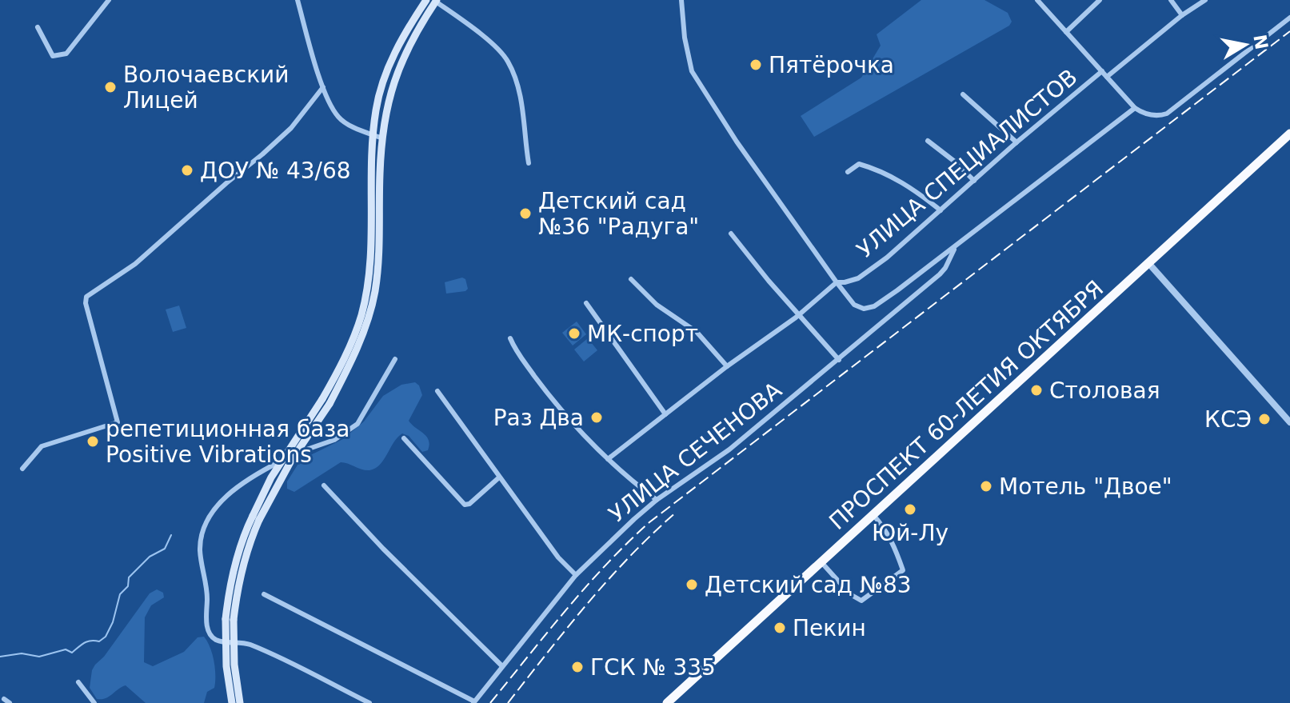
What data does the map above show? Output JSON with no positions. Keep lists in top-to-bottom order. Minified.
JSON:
{"streets":{"highway":["ПРОСПЕКТ 60-ЛЕТИЯ ОКТЯБРЯ"],"street":["УЛИЦА СПЕЦИАЛИСТОВ","УЛИЦА СЕЧЕНОВА"]},"crossings":[["УЛИЦА СПЕЦИАЛИСТОВ","УЛИЦА СЕЧЕНОВА"]],"places":["Пятёрочка","Волочаевский Лицей","ДОУ № 43/68","Детский сад №36 \"Радуга\"","МК-спорт","Столовая","Раз Два","КСЭ","репетиционная база Positive Vibrations","Мотель \"Двое\"","Юй-Лу","Детский сад №83","Пекин","ГСК № 335"],"north":"right"}
